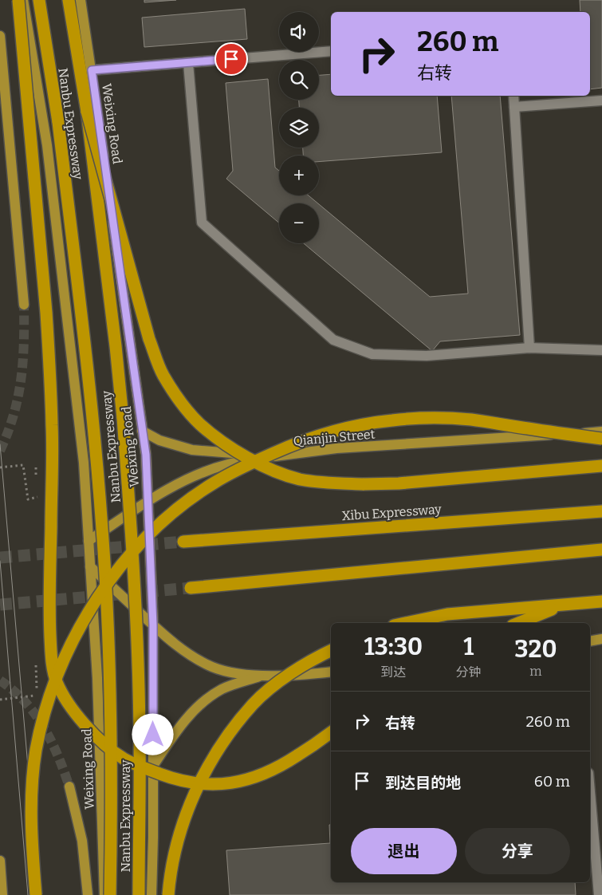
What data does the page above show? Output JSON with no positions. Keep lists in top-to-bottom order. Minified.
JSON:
{"streets":{"highway":["Nanbu Expressway","Xibu Expressway"],"main road":["Weixing Road","Qianjin Street"]},"crossings":[["Weixing Road","Qianjin Street"]],"page":{"map_buttons":["+","−"],"turn":["260 m","右转"],"eta":["13:30","到达","1","分钟","320","m"],"list":[{"name":"右转","value":"260 m"},{"name":"到达目的地","value":"60 m"}],"buttons":["退出","分享"]}}
